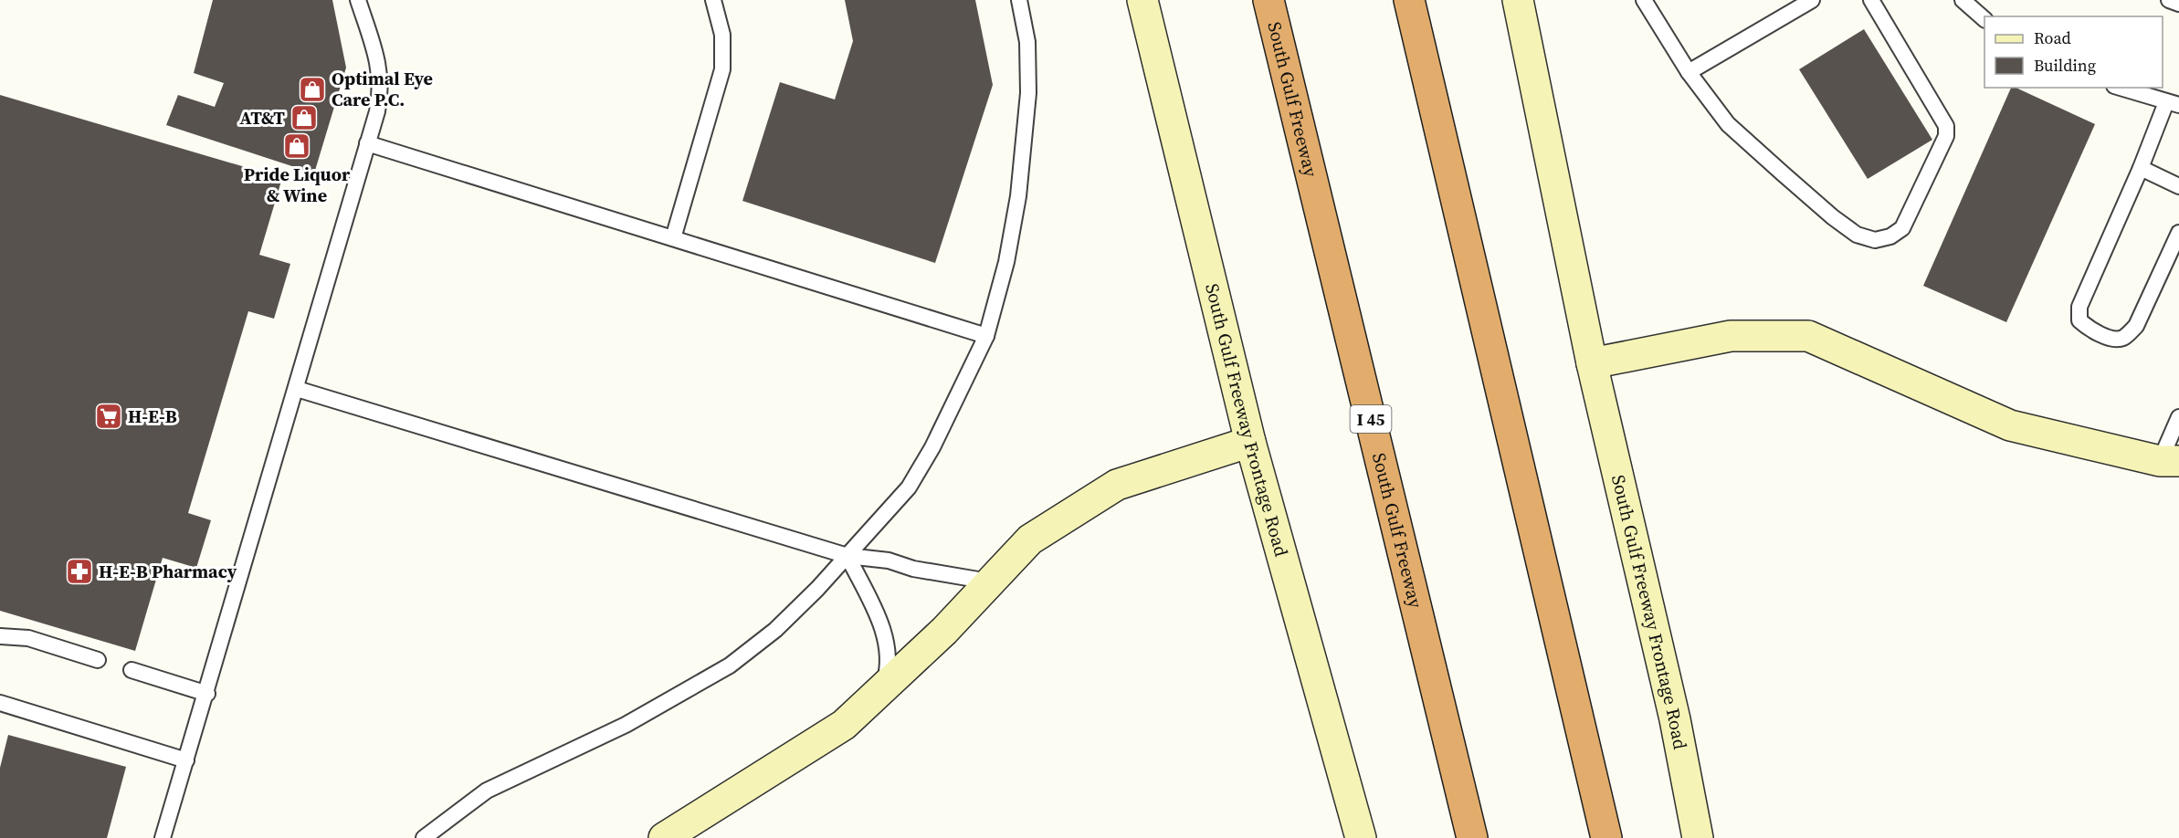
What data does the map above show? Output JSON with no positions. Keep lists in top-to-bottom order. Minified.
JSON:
{"streets":{"highway":["South Gulf Freeway","I 45"],"main road":["South Gulf Freeway Frontage Road"]},"places":{"shop":["Optimal Eye Care P.C.","AT&T","Pride Liquor & Wine"],"supermarket":["H-E-B"],"pharmacy":["H-E-B Pharmacy"]},"legend":["Road","Building"]}
